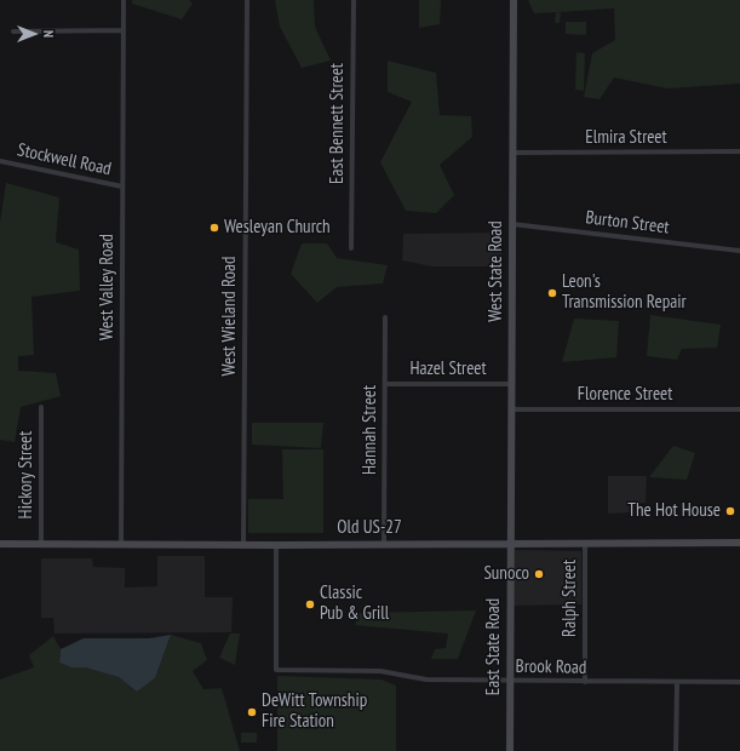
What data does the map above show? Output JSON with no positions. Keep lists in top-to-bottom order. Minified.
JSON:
{"streets":{"street":["East Bennett Street","Elmira Street","Stockwell Road","Burton Street","West State Road","West Valley Road","West Wieland Road","Hazel Street","Florence Street","Hannah Street","Hickory Street","Old US-27","Ralph Street","East State Road","Brook Road"]},"crossings":[["Elmira Street","West State Road"],["Stockwell Road","West Valley Road"],["Burton Street","West State Road"],["West State Road","Hazel Street"],["West State Road","Florence Street"],["West State Road","Old US-27"],["West State Road","East State Road"],["West Valley Road","Old US-27"],["West Wieland Road","Old US-27"],["Hazel Street","Hannah Street"],["Hannah Street","Old US-27"],["Hickory Street","Old US-27"],["Old US-27","Ralph Street"],["Old US-27","East State Road"],["Old US-27","Brook Road"],["Ralph Street","Brook Road"],["East State Road","Brook Road"]],"places":["Wesleyan Church","Leon's Transmission Repair","The Hot House","Sunoco","Classic Pub & Grill","DeWitt Township Fire Station"],"north":"right"}
